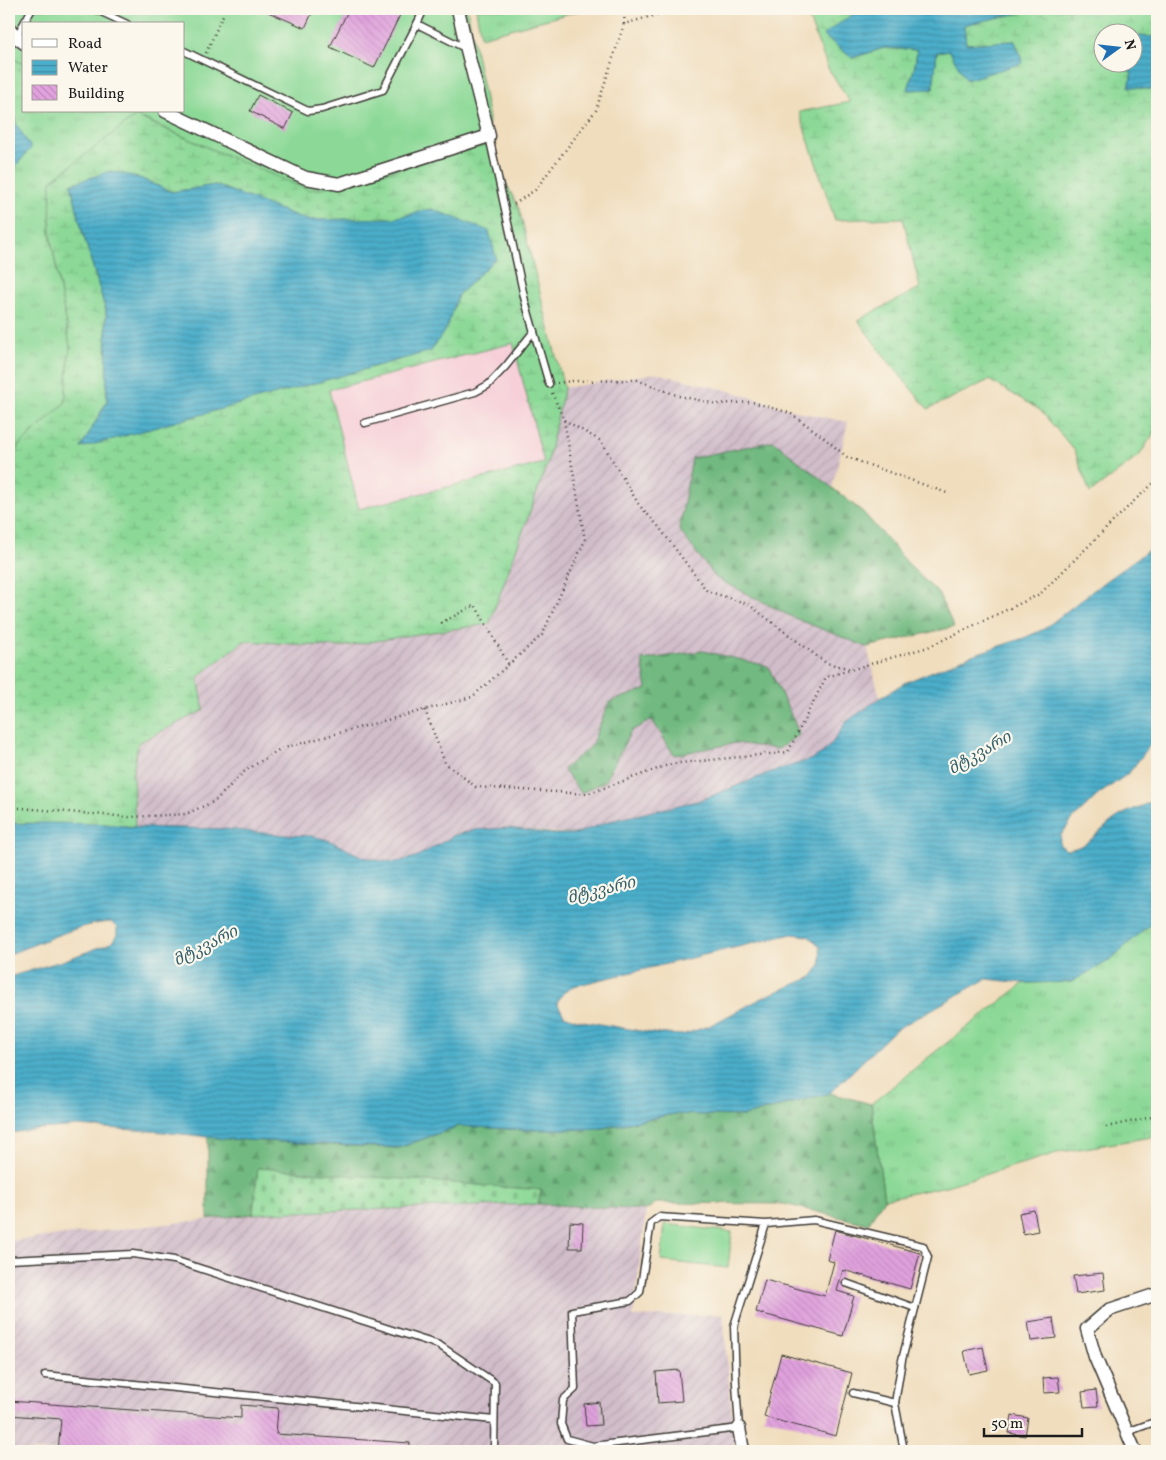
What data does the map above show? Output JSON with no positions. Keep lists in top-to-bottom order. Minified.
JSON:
{"water":["მტკვარი"],"legend":["Road","Water","Building"],"scale_bar":"50 m","north":"right"}
